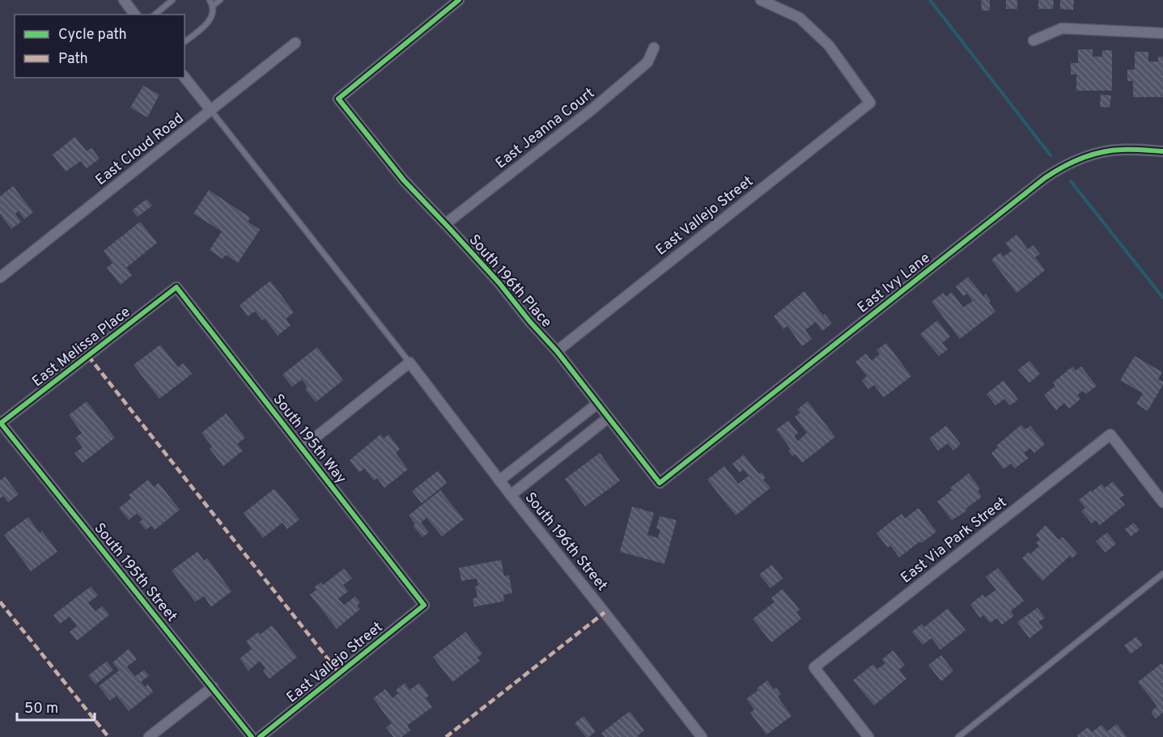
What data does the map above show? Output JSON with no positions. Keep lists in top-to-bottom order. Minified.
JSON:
{"streets":{"street":["East Jeanna Court","East Cloud Road","East Vallejo Street","South 196th Place","East Ivy Lane","East Melissa Place","South 195th Way","East Via Park Street","South 196th Street","South 195th Street"]},"crossings":[["East Jeanna Court","South 196th Place"],["East Vallejo Street","South 196th Place"],["East Vallejo Street","South 195th Way"],["South 196th Place","East Ivy Lane"],["East Melissa Place","South 195th Way"],["East Melissa Place","South 195th Street"]],"legend":["Cycle path","Path"],"scale_bar":"50 m"}
